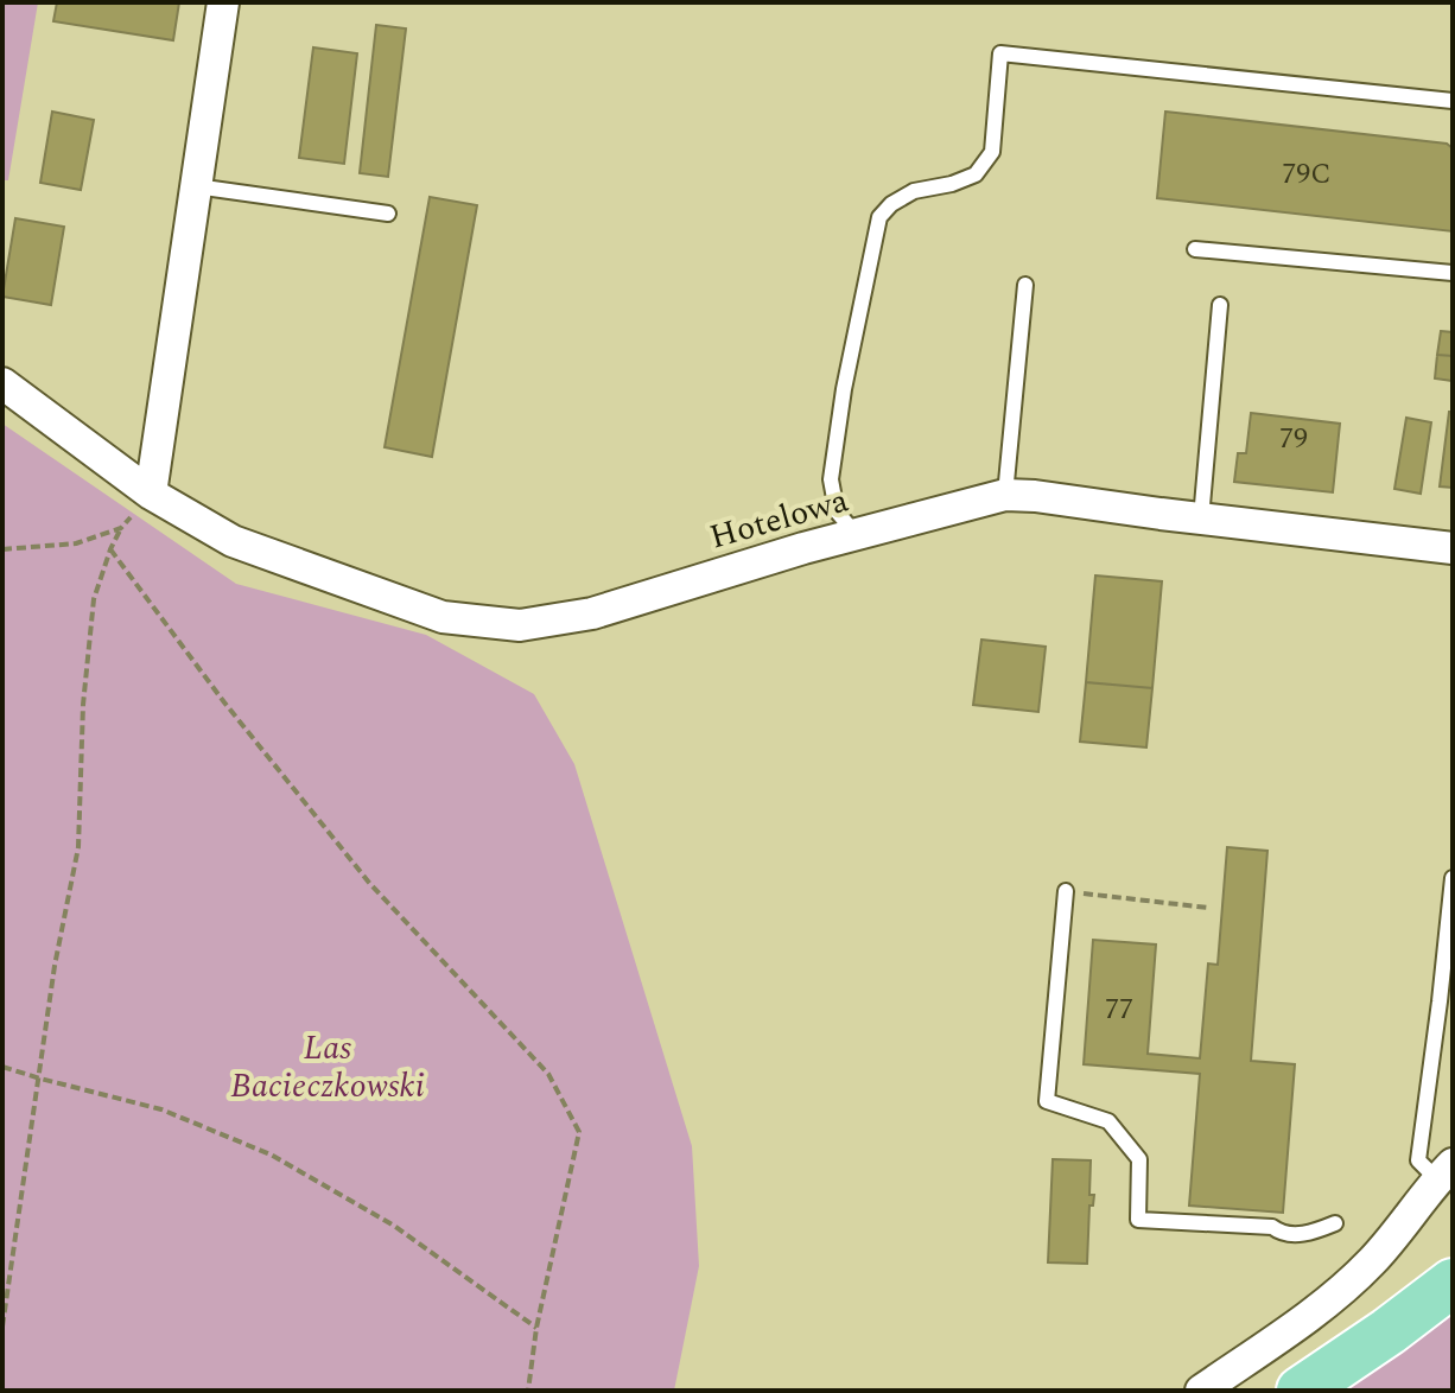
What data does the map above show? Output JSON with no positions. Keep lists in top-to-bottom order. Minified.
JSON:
{"streets":{"street":["Hotelowa"]},"parks":["Las Bacieczkowski"],"house_numbers":["79C","79","77"]}
